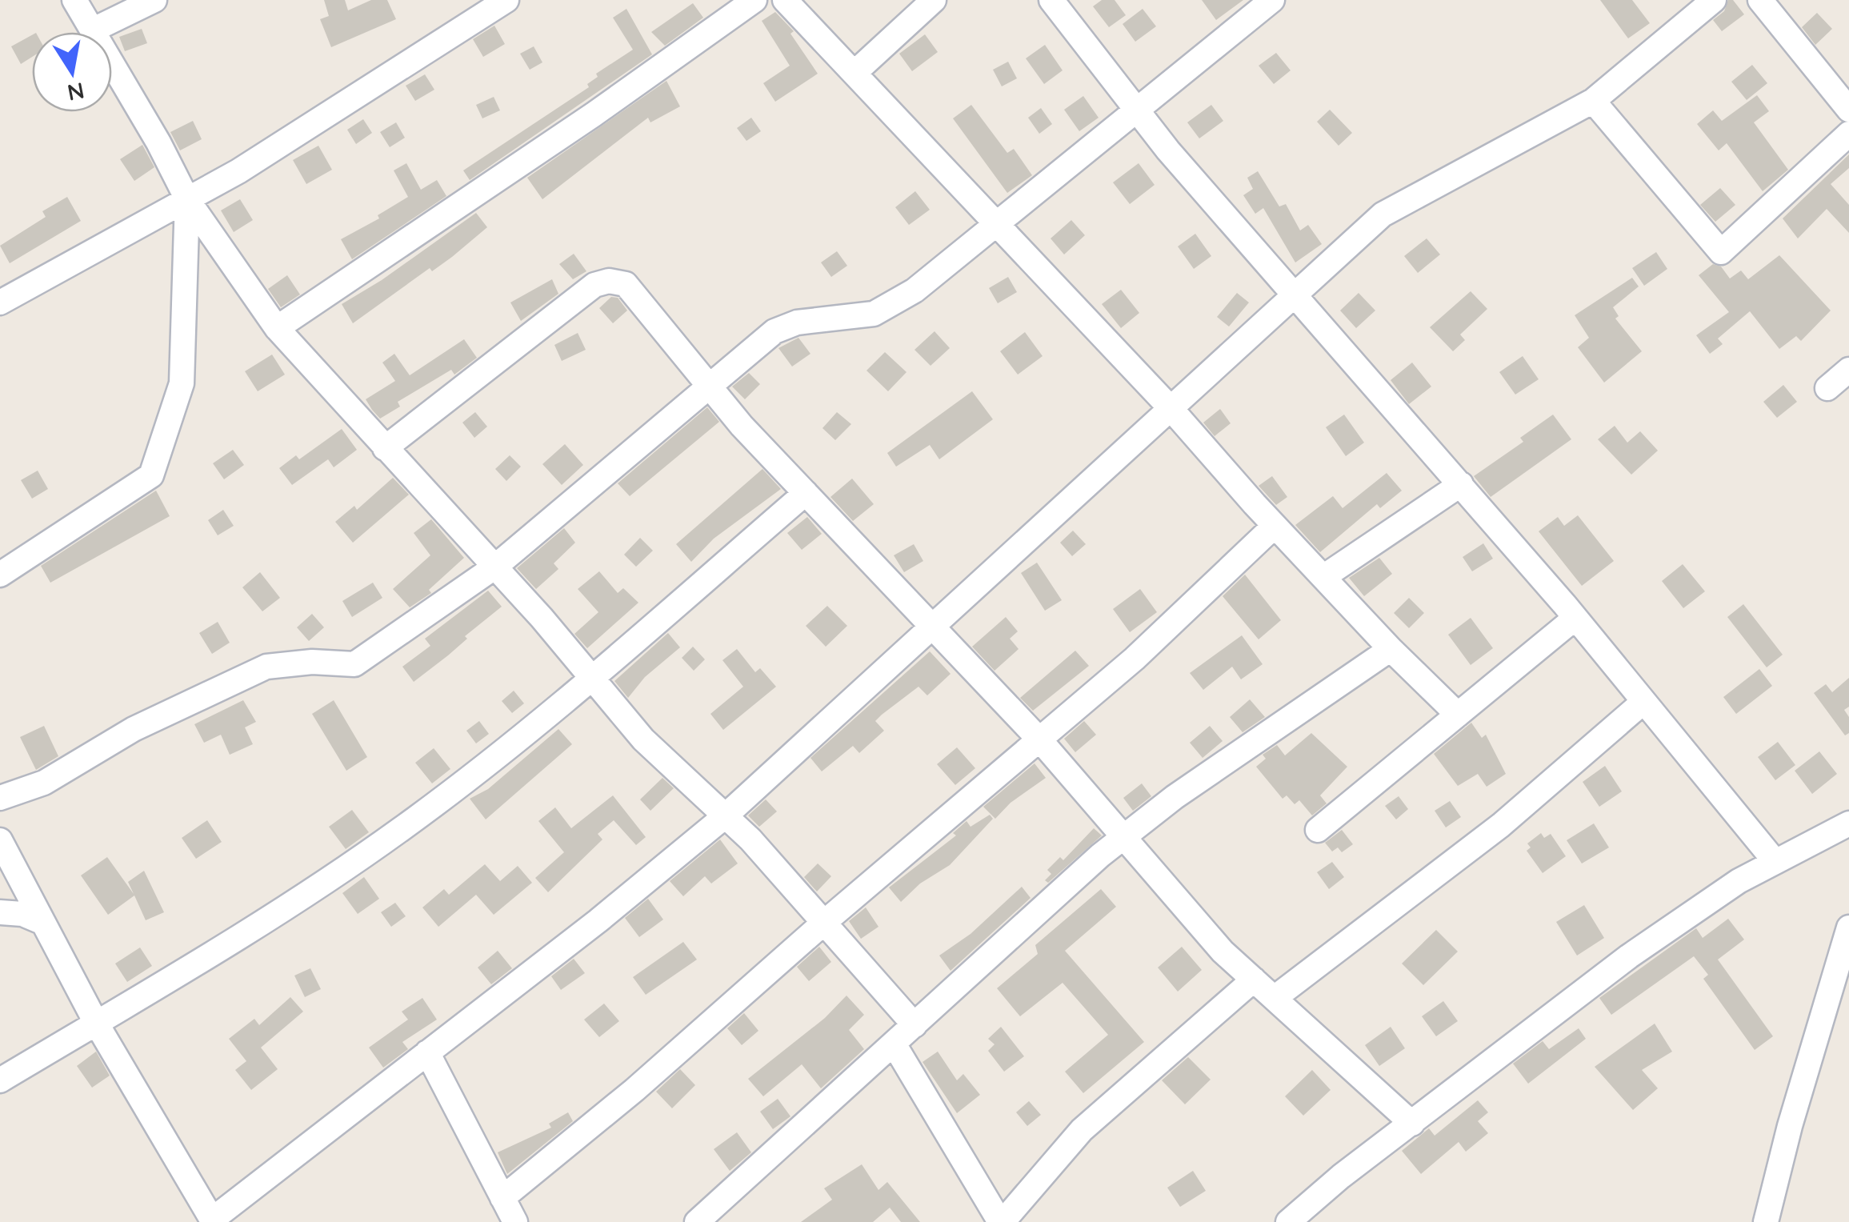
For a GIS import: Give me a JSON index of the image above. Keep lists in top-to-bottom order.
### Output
{
  "north": "bottom"
}
